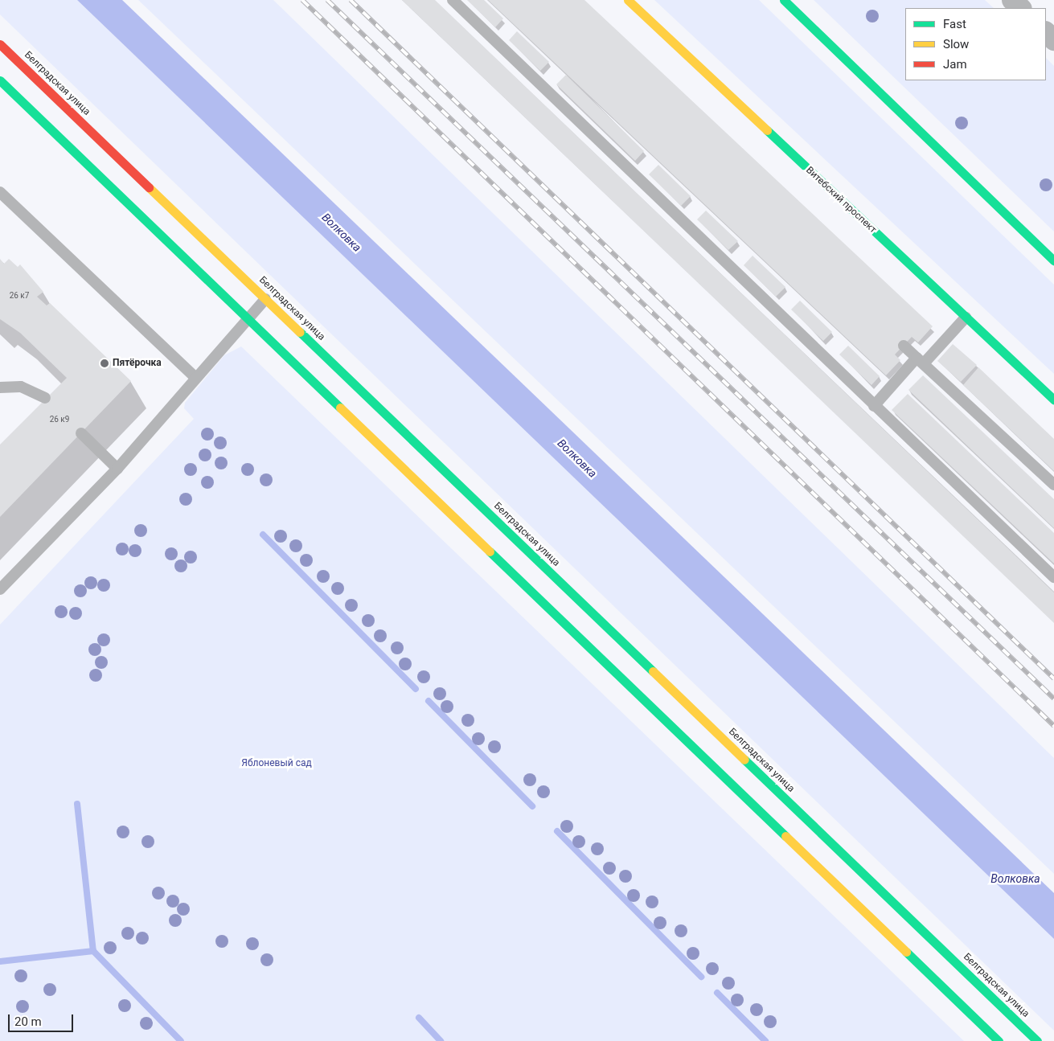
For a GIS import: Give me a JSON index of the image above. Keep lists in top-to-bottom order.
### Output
{
  "streets": {
    "street": ["Белградская улица", "Витебский проспект"]
  },
  "water": ["Волковка"],
  "parks": ["Яблоневый сад"],
  "places": ["Пятёрочка"],
  "house_numbers": ["26 к7", "26 к9"],
  "legend": ["Fast", "Slow", "Jam"],
  "scale_bar": "20 m"
}
